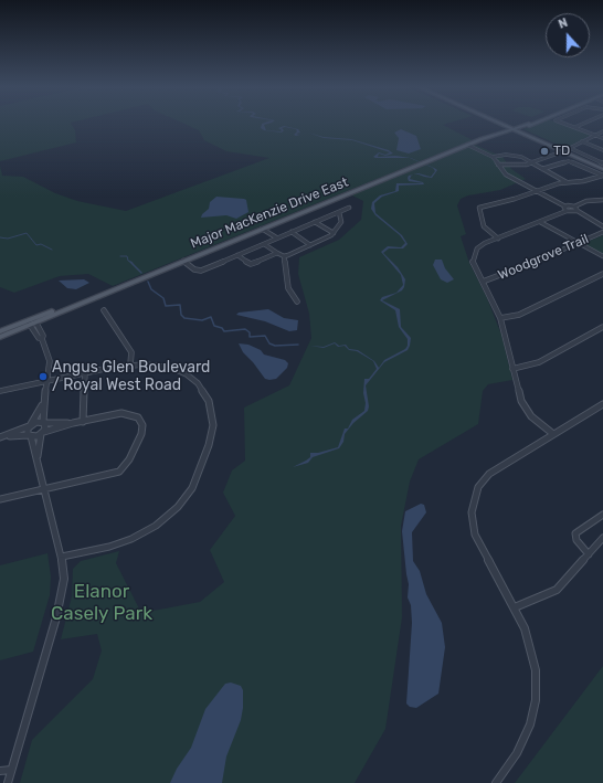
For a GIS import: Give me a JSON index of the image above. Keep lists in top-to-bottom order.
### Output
{
  "streets": {
    "main road": ["Major MacKenzie Drive East"],
    "street": ["Woodgrove Trail"]
  },
  "parks": ["Elanor Casely Park"],
  "places": ["TD", "Angus Glen Boulevard / Royal West Road"],
  "north": "top"
}
